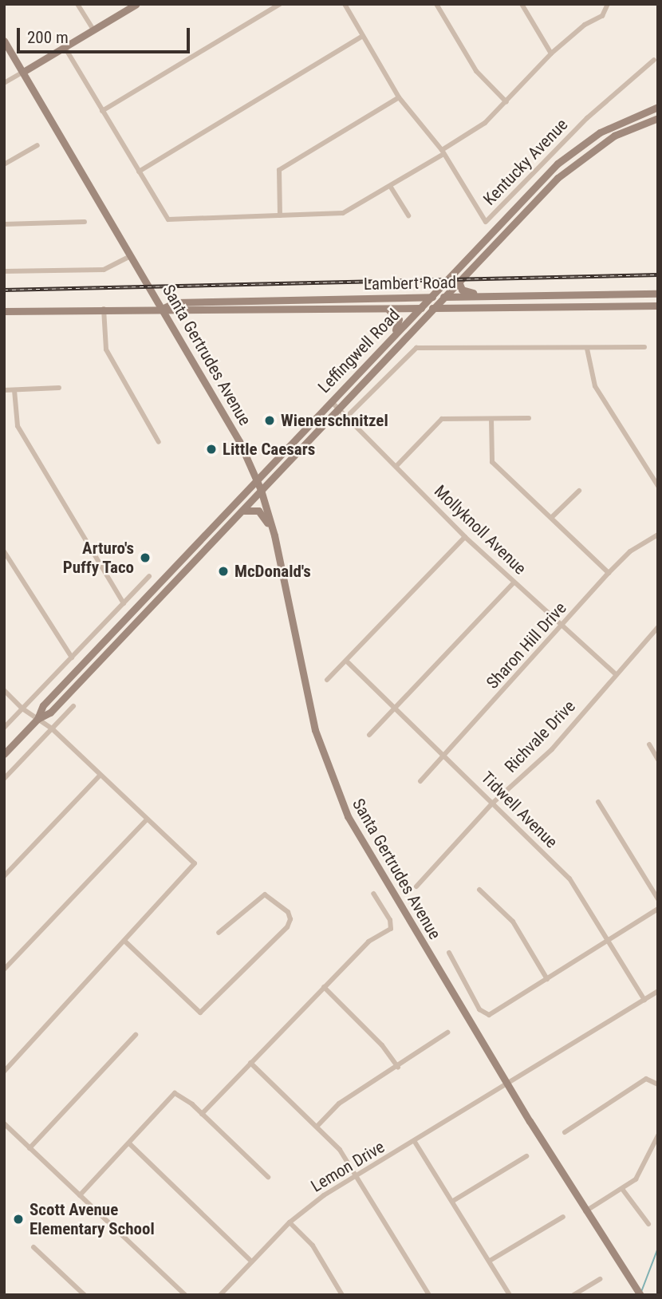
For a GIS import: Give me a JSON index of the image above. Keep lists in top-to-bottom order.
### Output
{
  "streets": {
    "main road": ["Lambert Road", "Leffingwell Road", "Santa Gertrudes Avenue"],
    "street": [
      "Kentucky Avenue",
      "Mollyknoll Avenue",
      "Sharon Hill Drive",
      "Richvale Drive",
      "Tidwell Avenue",
      "Lemon Drive"
    ]
  },
  "crossings": [
    ["Lambert Road", "Leffingwell Road"],
    ["Lambert Road", "Santa Gertrudes Avenue"],
    ["Leffingwell Road", "Santa Gertrudes Avenue"],
    ["Leffingwell Road", "Mollyknoll Avenue"],
    ["Santa Gertrudes Avenue", "Lemon Drive"],
    ["Mollyknoll Avenue", "Sharon Hill Drive"],
    ["Mollyknoll Avenue", "Richvale Drive"],
    ["Sharon Hill Drive", "Tidwell Avenue"],
    ["Richvale Drive", "Tidwell Avenue"],
    ["Tidwell Avenue", "Lemon Drive"]
  ],
  "places": [
    "Wienerschnitzel",
    "Little Caesars",
    "Arturo's Puffy Taco",
    "McDonald's",
    "Scott Avenue Elementary School"
  ],
  "scale_bar": "200 m"
}
